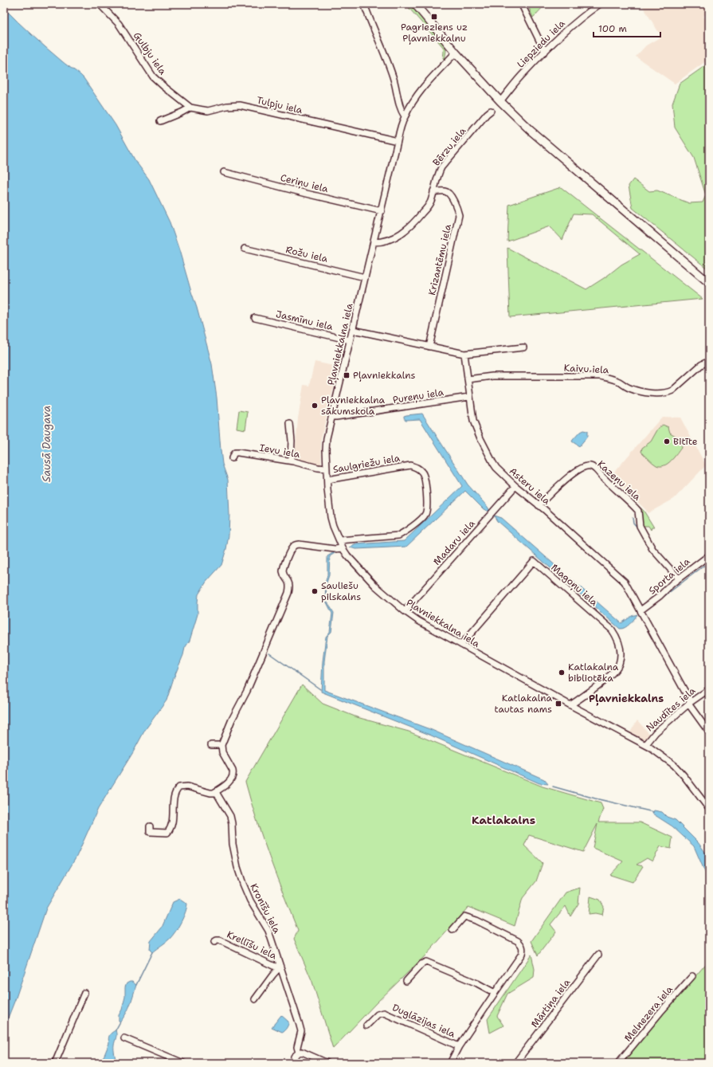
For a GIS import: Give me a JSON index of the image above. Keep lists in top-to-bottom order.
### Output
{
  "streets": {
    "street": [
      "Liepziedu iela",
      "Gulbju iela",
      "Tulpju iela",
      "Bērzu iela",
      "Ceriņu iela",
      "Rožu iela",
      "Krizantēmu iela",
      "Jasmīnu iela",
      "Pļavniekkalna iela",
      "Kaivu iela",
      "Pureņu iela",
      "Ievu iela",
      "Saulgriežu iela",
      "Kazeņu iela",
      "Asteru iela",
      "Madaru iela",
      "Sporta iela",
      "Magoņu iela",
      "Naudītes iela",
      "Kronīšu iela",
      "Krellīšu iela",
      "Mārtiņa iela",
      "Melnezera iela",
      "Duglāzijas iela"
    ]
  },
  "crossings": [
    ["Gulbju iela", "Tulpju iela"],
    ["Tulpju iela", "Pļavniekkalna iela"],
    ["Bērzu iela", "Krizantēmu iela"],
    ["Bērzu iela", "Pļavniekkalna iela"],
    ["Ceriņu iela", "Pļavniekkalna iela"],
    ["Rožu iela", "Pļavniekkalna iela"],
    ["Jasmīnu iela", "Pļavniekkalna iela"],
    ["Pļavniekkalna iela", "Pureņu iela"],
    ["Pļavniekkalna iela", "Ievu iela"],
    ["Pļavniekkalna iela", "Saulgriežu iela"],
    ["Pļavniekkalna iela", "Madaru iela"],
    ["Pļavniekkalna iela", "Magoņu iela"],
    ["Pļavniekkalna iela", "Naudītes iela"],
    ["Kaivu iela", "Asteru iela"],
    ["Pureņu iela", "Asteru iela"],
    ["Kazeņu iela", "Asteru iela"],
    ["Kazeņu iela", "Sporta iela"],
    ["Asteru iela", "Madaru iela"],
    ["Asteru iela", "Sporta iela"],
    ["Asteru iela", "Naudītes iela"],
    ["Kronīšu iela", "Krellīšu iela"]
  ],
  "districts": ["Pļavniekkalns", "Katlakalns"],
  "water": ["Sausā Daugava"],
  "places": {
    "transit": ["Pagrieziens uz Pļavniekkalnu", "Pļavniekkalns", "Katlakalna tautas nams"],
    "other": [
      "Pļavniekkalna sākumskola",
      "Bitīte",
      "Sauliešu pilskalns",
      "Katlakalna bibliotēka"
    ]
  },
  "scale_bar": "100 m"
}
